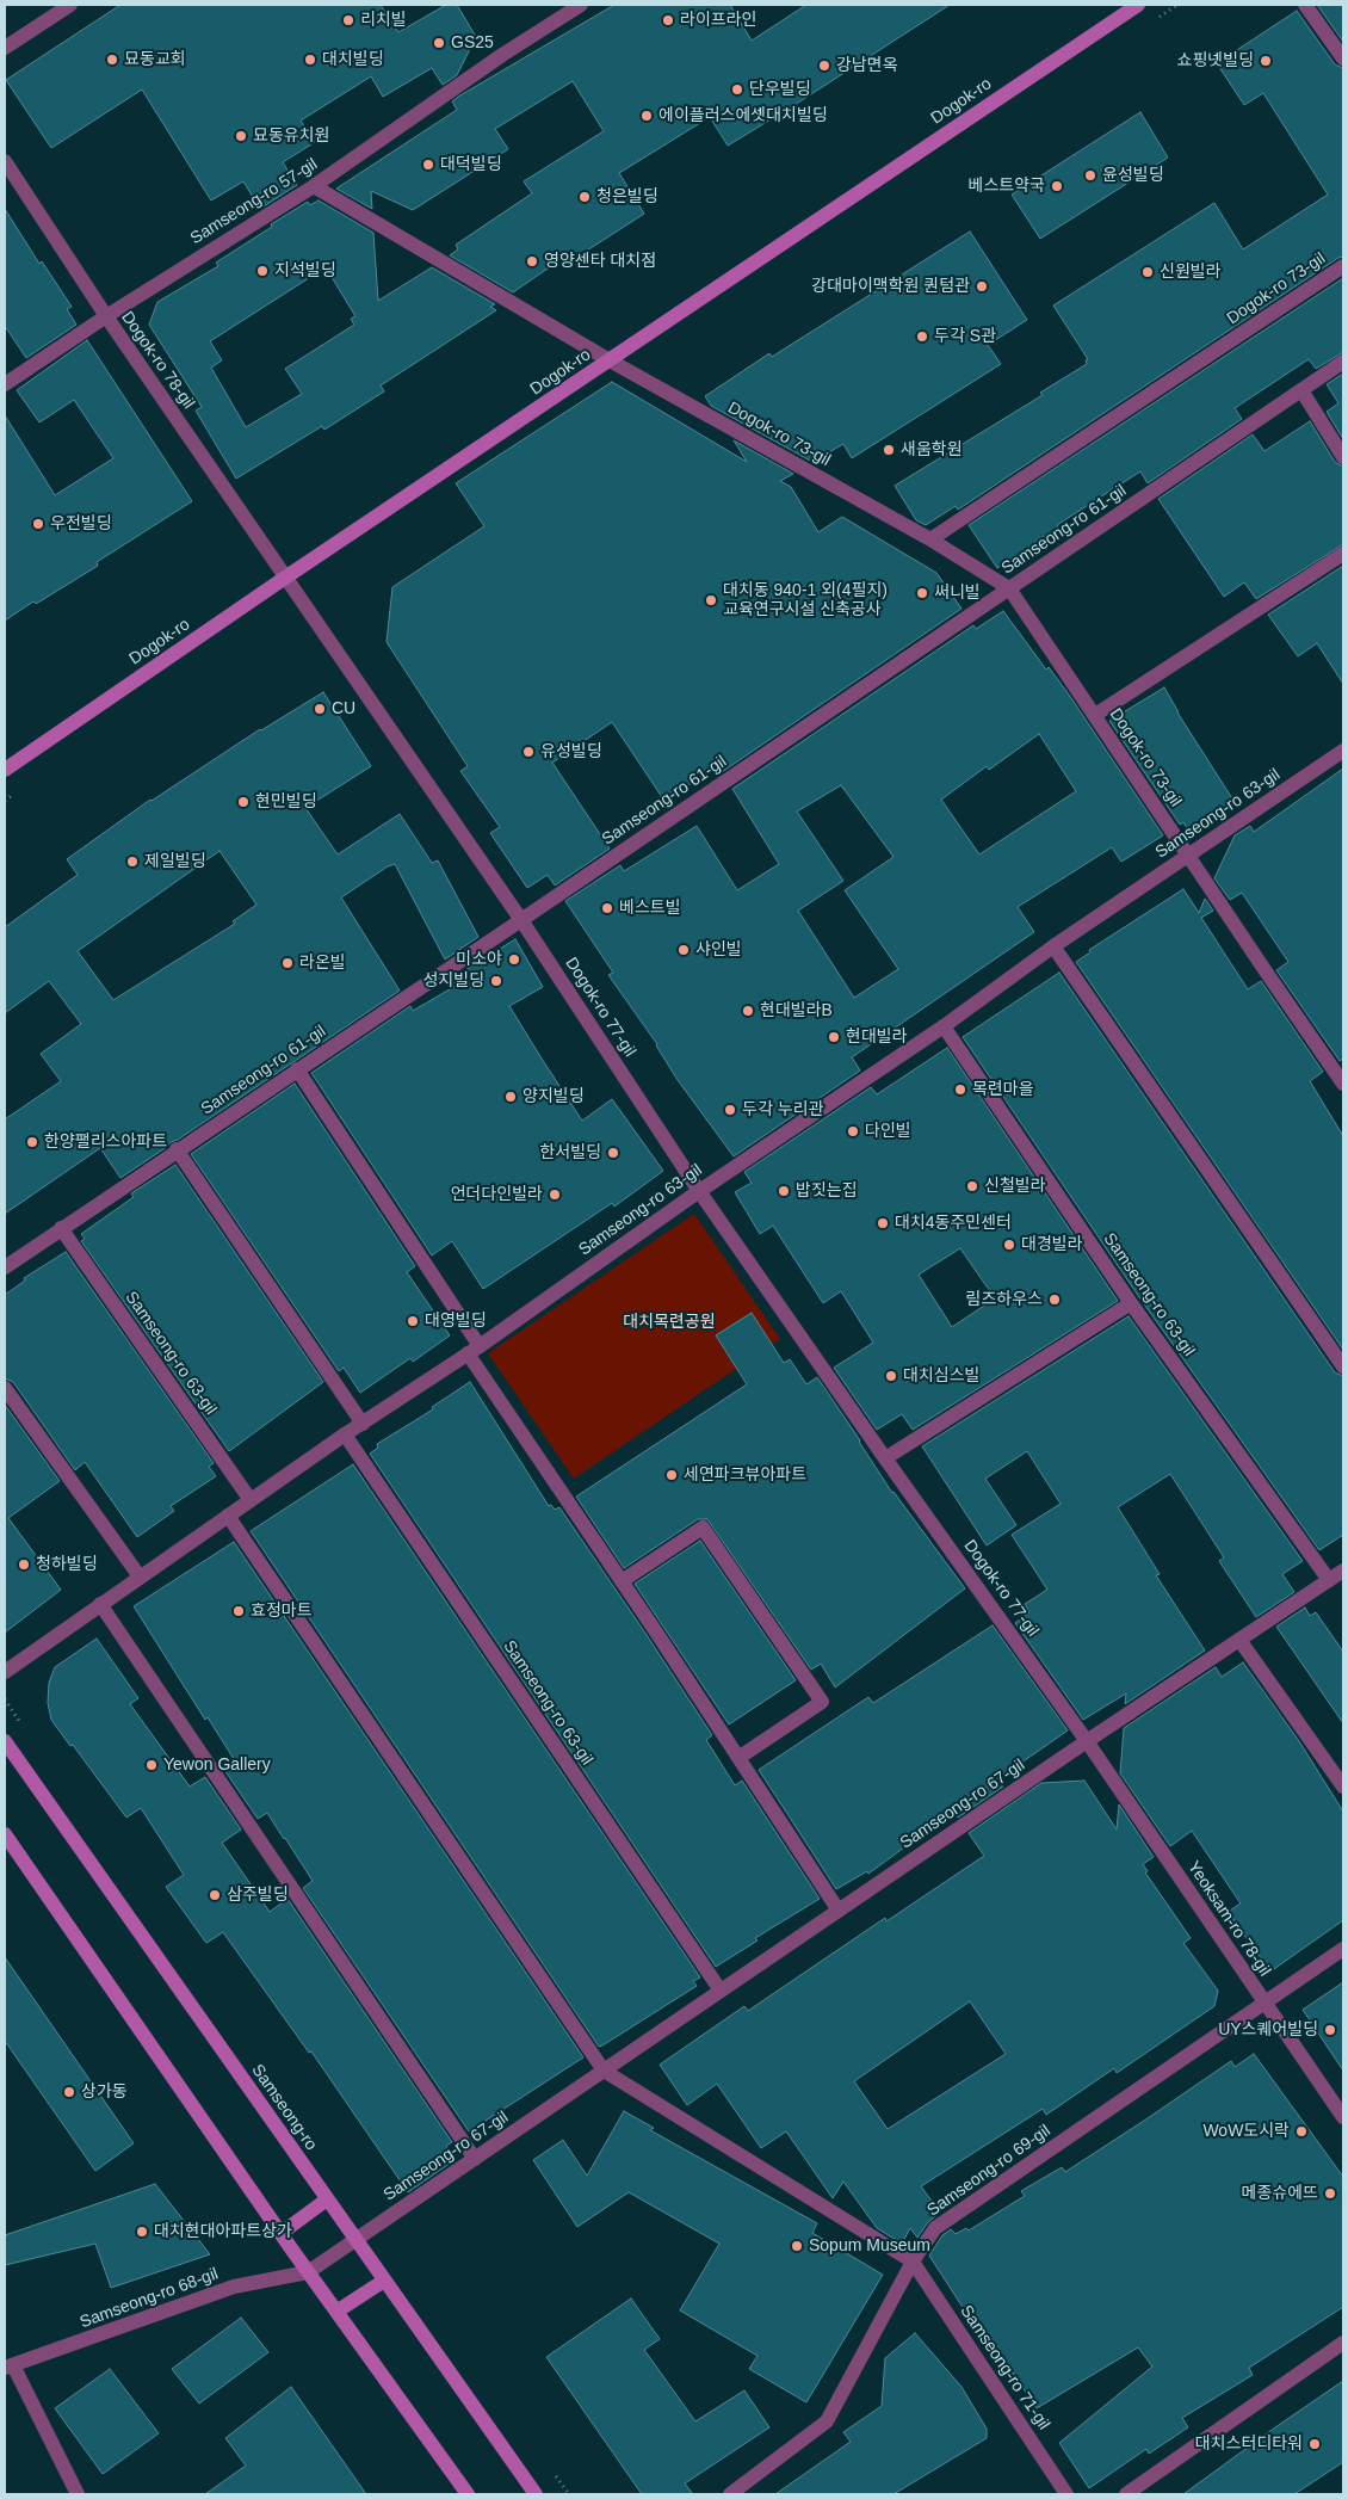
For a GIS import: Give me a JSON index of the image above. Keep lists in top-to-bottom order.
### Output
{
  "streets": {
    "main road": ["Dogok-ro", "Samseong-ro"],
    "street": [
      "Samseong-ro 57-gil",
      "Dogok-ro 73-gil",
      "Dogok-ro 78-gil",
      "Samseong-ro 61-gil",
      "Samseong-ro 63-gil",
      "Dogok-ro 77-gil",
      "Samseong-ro 67-gil",
      "Yeoksam-ro 78-gil",
      "Samseong-ro 69-gil",
      "Samseong-ro 68-gil",
      "Samseong-ro 71-gil"
    ]
  },
  "crossings": [
    ["Dogok-ro", "Dogok-ro 73-gil"],
    ["Dogok-ro", "Dogok-ro 78-gil"],
    ["Dogok-ro", "Dogok-ro 77-gil"],
    ["Samseong-ro 57-gil", "Dogok-ro 73-gil"],
    ["Samseong-ro 57-gil", "Dogok-ro 78-gil"],
    ["Dogok-ro 73-gil", "Samseong-ro 61-gil"],
    ["Dogok-ro 73-gil", "Samseong-ro 63-gil"],
    ["Dogok-ro 78-gil", "Dogok-ro 77-gil"],
    ["Samseong-ro 61-gil", "Samseong-ro 63-gil"],
    ["Samseong-ro 61-gil", "Dogok-ro 77-gil"],
    ["Samseong-ro 63-gil", "Dogok-ro 77-gil"],
    ["Samseong-ro 63-gil", "Samseong-ro 67-gil"],
    ["Dogok-ro 77-gil", "Samseong-ro 67-gil"],
    ["Dogok-ro 77-gil", "Yeoksam-ro 78-gil"],
    ["Samseong-ro 67-gil", "Yeoksam-ro 78-gil"],
    ["Samseong-ro 67-gil", "Samseong-ro"],
    ["Samseong-ro 67-gil", "Samseong-ro 68-gil"],
    ["Yeoksam-ro 78-gil", "Samseong-ro 69-gil"],
    ["Samseong-ro 69-gil", "Samseong-ro 71-gil"]
  ],
  "parks": ["대치목련공원"],
  "places": [
    "리치빌",
    "라이프라인",
    "GS25",
    "묘동교회",
    "대치빌딩",
    "쇼핑넷빌딩",
    "강남면옥",
    "단우빌딩",
    "에이플러스에셋대치빌딩",
    "묘동유치원",
    "대덕빌딩",
    "윤성빌딩",
    "베스트약국",
    "청은빌딩",
    "영양센타 대치점",
    "지석빌딩",
    "신원빌라",
    "강대마이맥학원 퀀텀관",
    "두각 S관",
    "새움학원",
    "우전빌딩",
    "써니빌",
    "대치동 940-1 외(4필지) 교육연구시설 신축공사",
    "CU",
    "유성빌딩",
    "현민빌딩",
    "제일빌딩",
    "베스트빌",
    "샤인빌",
    "미소야",
    "라온빌",
    "성지빌딩",
    "현대빌라B",
    "현대빌라",
    "목련마을",
    "양지빌딩",
    "두각 누리관",
    "다인빌",
    "한양팰리스아파트",
    "한서빌딩",
    "신철빌라",
    "밥짓는집",
    "언더다인빌라",
    "대치4동주민센터",
    "대경빌라",
    "림즈하우스",
    "대영빌딩",
    "대치심스빌",
    "세연파크뷰아파트",
    "청하빌딩",
    "효정마트",
    "Yewon Gallery",
    "삼주빌딩",
    "UY스퀘어빌딩",
    "상가동",
    "WoW도시락",
    "메종슈에뜨",
    "대치현대아파트상가",
    "Sopum Museum",
    "대치스터디타워"
  ]
}
